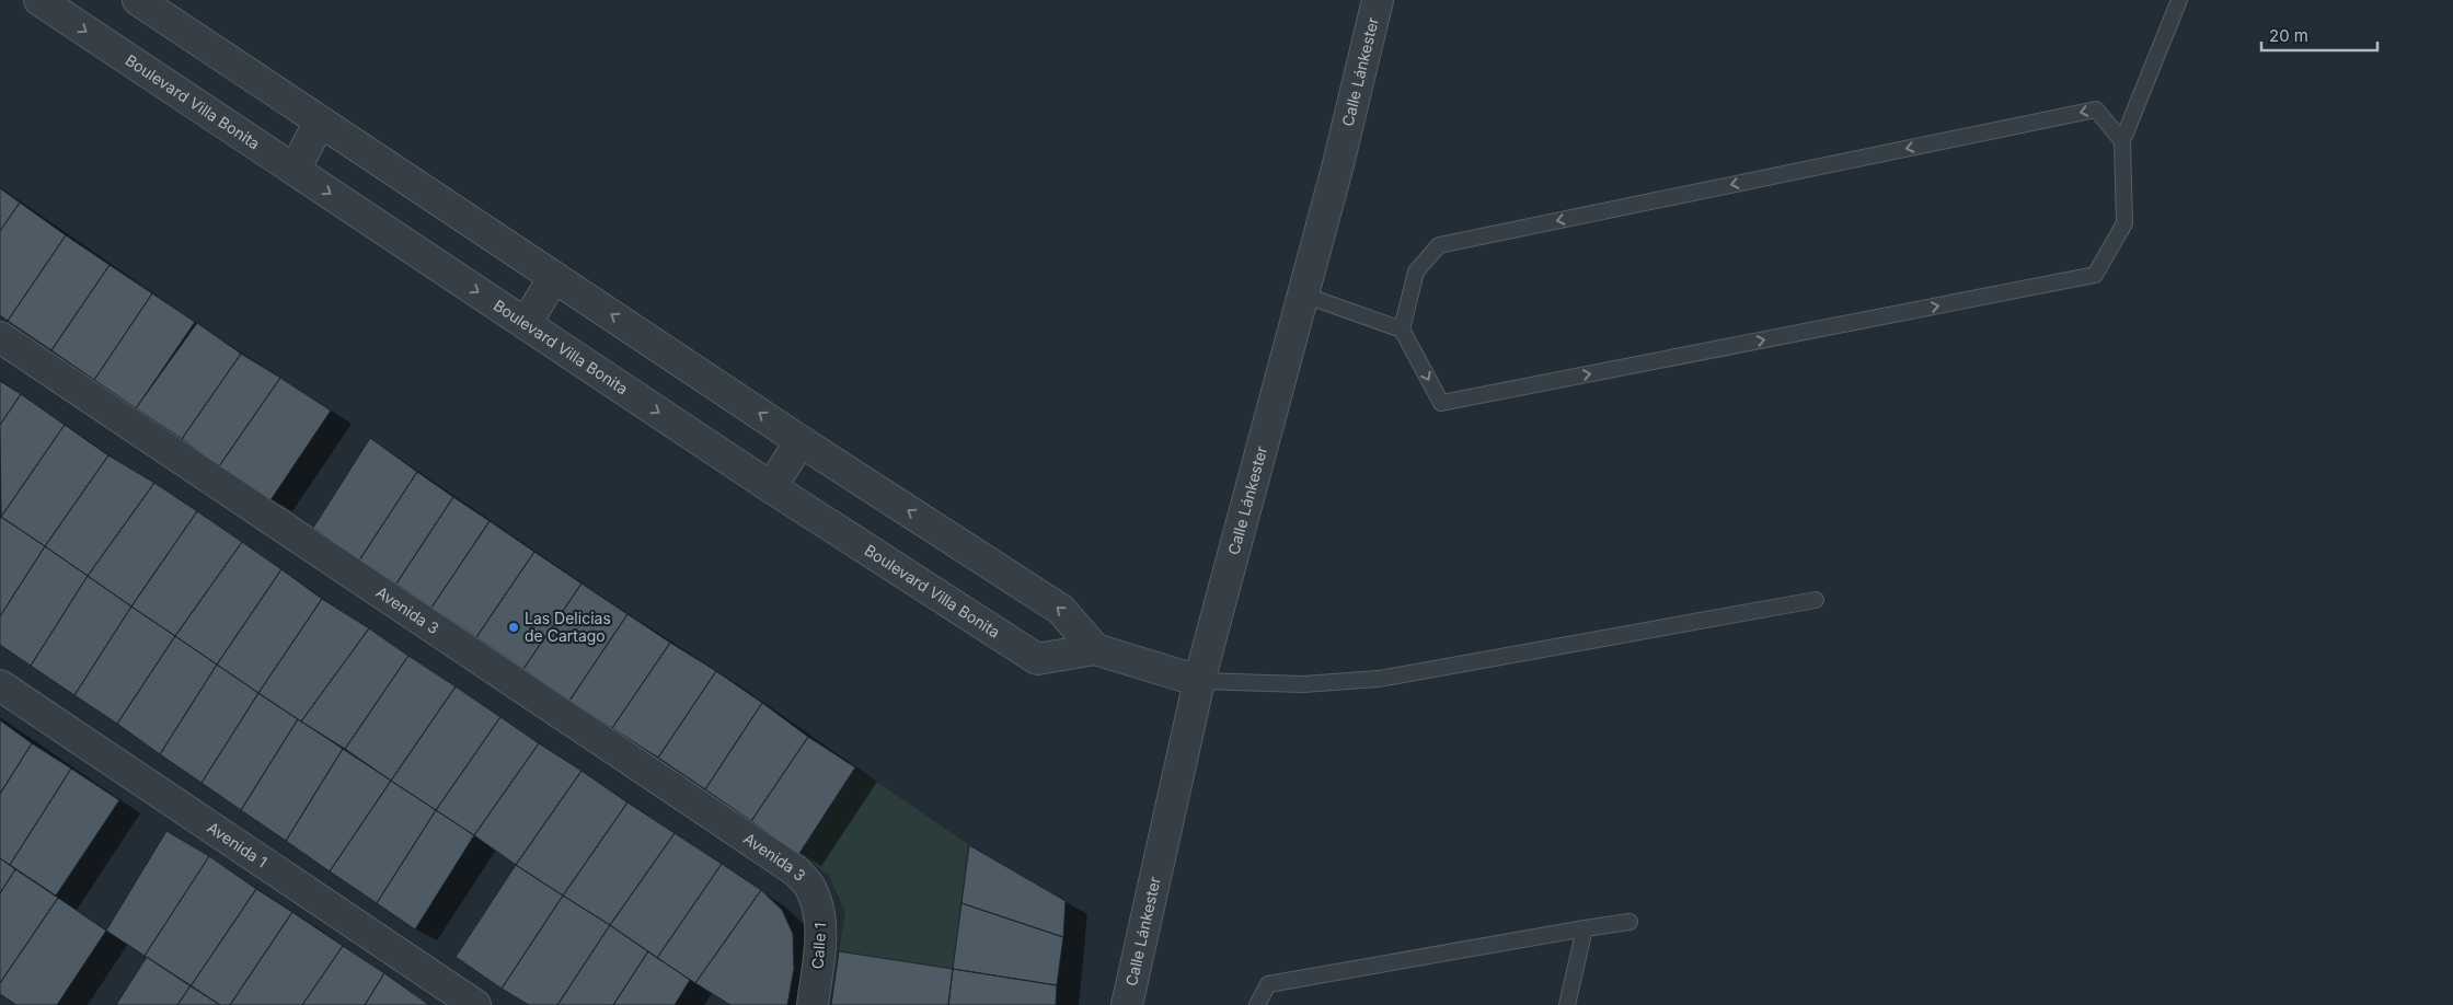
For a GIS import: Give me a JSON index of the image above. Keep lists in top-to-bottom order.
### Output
{
  "streets": {
    "street": [
      "Calle Lánkester",
      "Boulevard Villa Bonita",
      "Avenida 3",
      "Avenida 1",
      "Calle 1"
    ]
  },
  "crossings": [
    ["Calle Lánkester", "Boulevard Villa Bonita"],
    ["Avenida 3", "Calle 1"]
  ],
  "places": ["Las Delicias de Cartago"],
  "scale_bar": "20 m"
}
